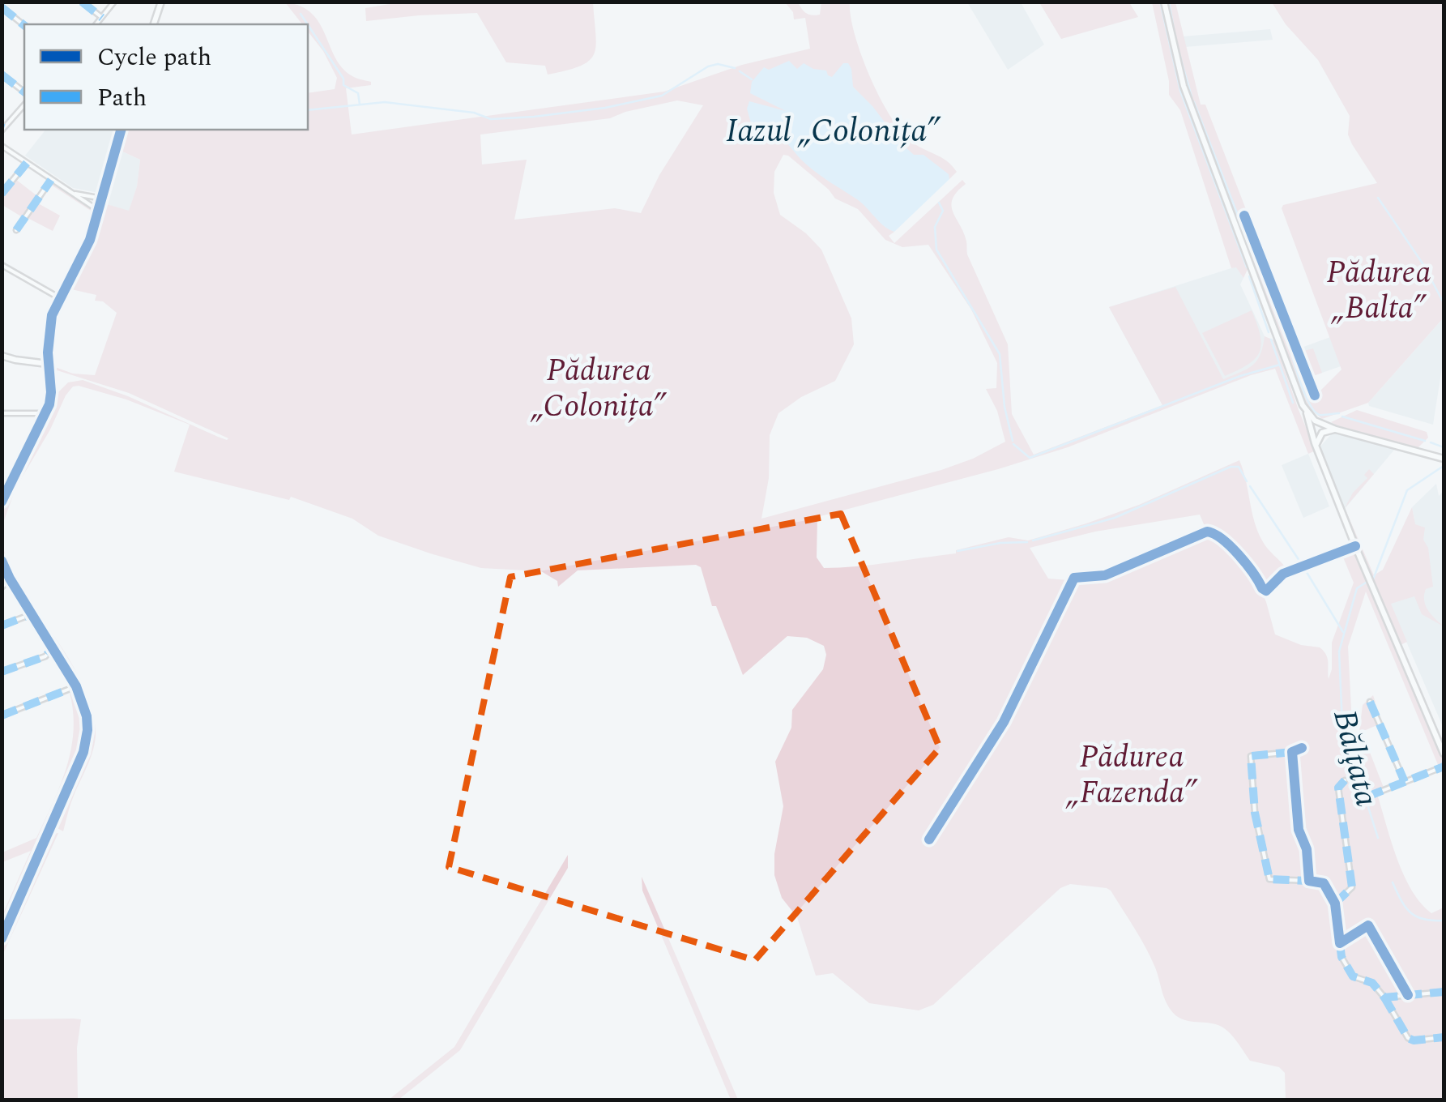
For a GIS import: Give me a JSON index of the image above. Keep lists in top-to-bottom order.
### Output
{
  "water": ["Iazul „Colonița”", "Bălţata"],
  "parks": ["Pădurea „Balta”", "Pădurea „Colonița”", "Pădurea „Fazenda”"],
  "legend": ["Cycle path", "Path"]
}
